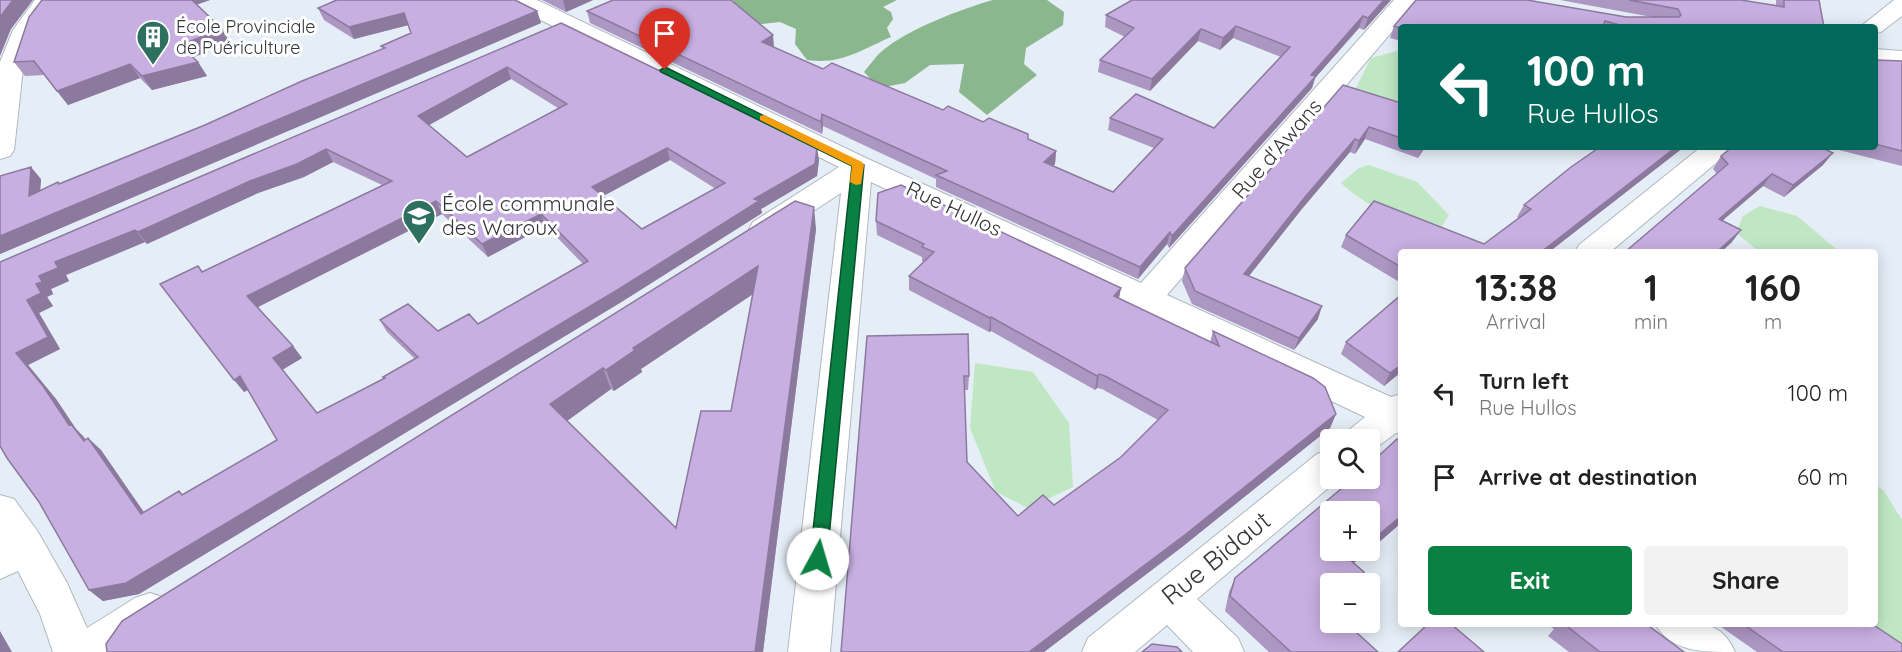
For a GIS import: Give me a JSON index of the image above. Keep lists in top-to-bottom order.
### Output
{
  "streets": {
    "street": ["Rue d'Awans", "Rue Hullos", "Rue Bidaut"]
  },
  "crossings": [
    ["Rue d'Awans", "Rue Hullos"]
  ],
  "places": {
    "building": ["École Provinciale de Puériculture"],
    "school or university": ["École communale des Waroux"]
  },
  "page": {
    "turn": ["100 m", "Rue Hullos"],
    "eta": [
      "13:38",
      "Arrival",
      "1",
      "min",
      "160",
      "m"
    ],
    "list": [
      {
        "name": "Turn left",
        "note": "Rue Hullos",
        "value": "100 m"
      },
      {
        "name": "Arrive at destination",
        "value": "60 m"
      }
    ],
    "map_buttons": ["+", "−"],
    "buttons": ["Exit", "Share"]
  }
}
